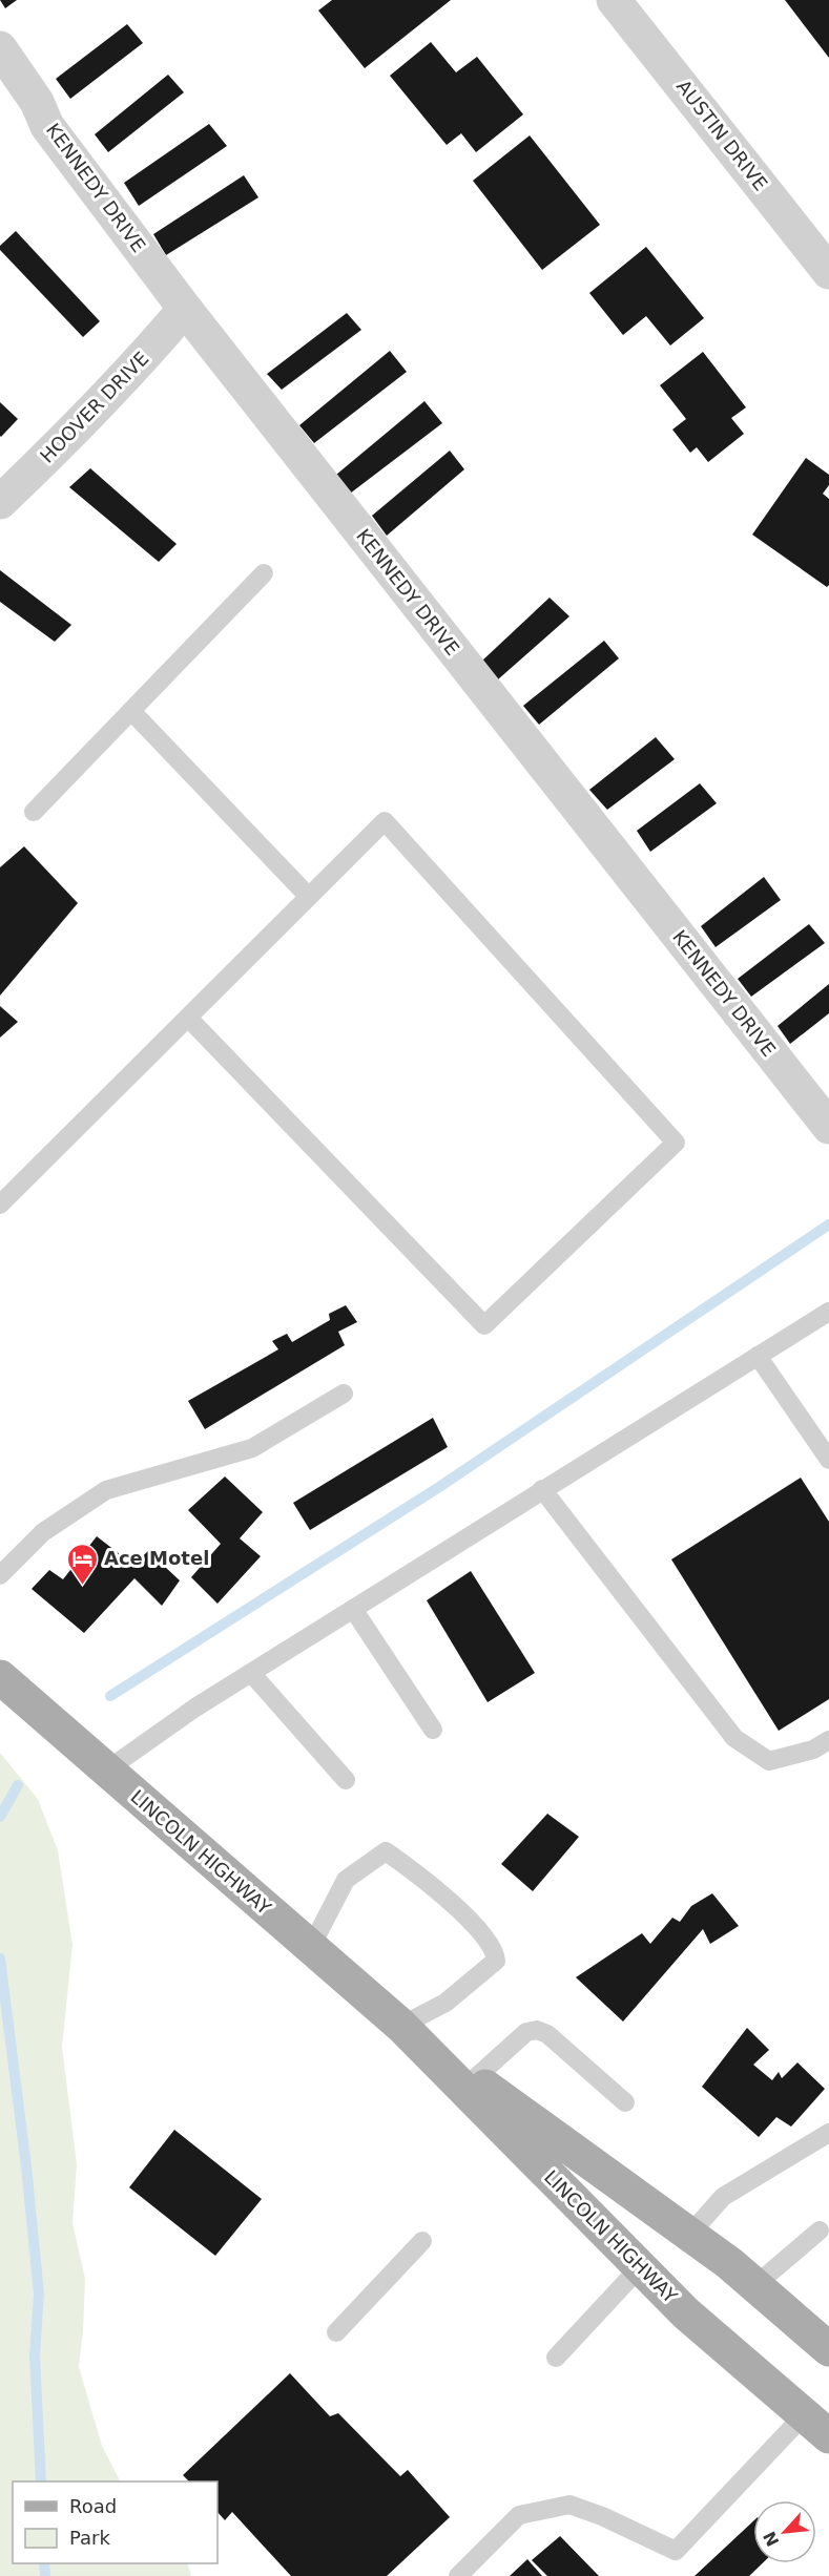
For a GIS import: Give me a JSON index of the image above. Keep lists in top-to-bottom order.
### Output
{
  "streets": {
    "main road": ["LINCOLN HIGHWAY"],
    "street": ["AUSTIN DRIVE", "KENNEDY DRIVE", "HOOVER DRIVE"]
  },
  "crossings": [
    ["KENNEDY DRIVE", "HOOVER DRIVE"]
  ],
  "places": {
    "hotel": ["Ace Motel"]
  },
  "legend": ["Road", "Park"],
  "north": "bottom left"
}
